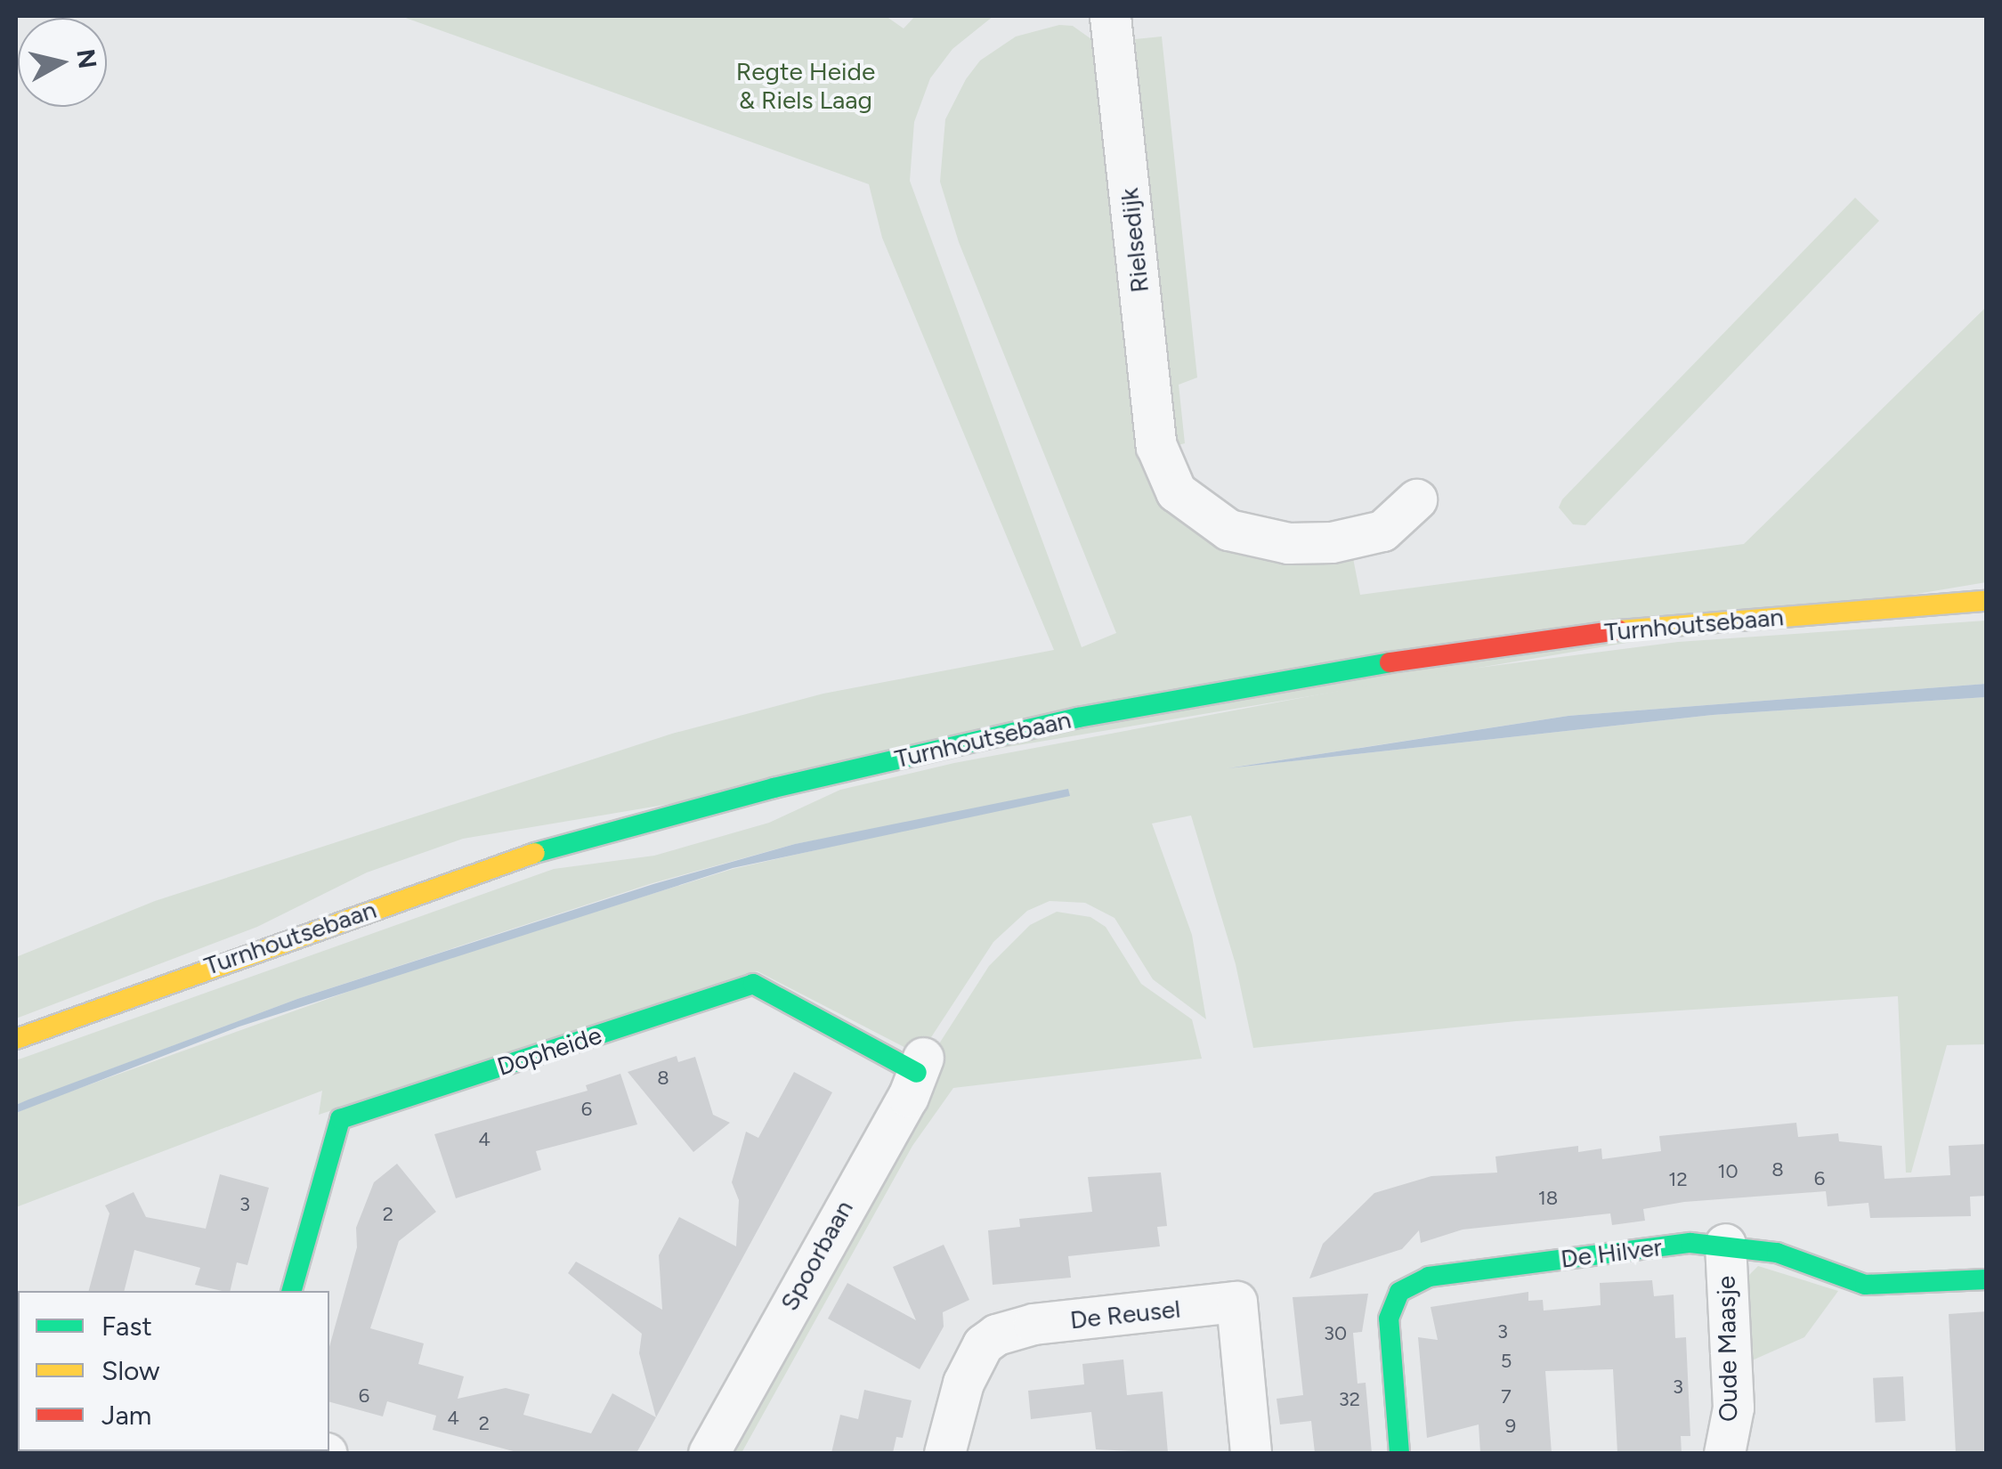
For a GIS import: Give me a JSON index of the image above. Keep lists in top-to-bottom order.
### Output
{
  "streets": {
    "main road": ["Turnhoutsebaan", "Dopheide", "De Hilver"],
    "street": [
      "Rielsedijk",
      "Spoorbaan",
      "De Reusel",
      "Oude Maasje"
    ]
  },
  "crossings": [
    ["Dopheide", "Spoorbaan"],
    ["De Hilver", "Oude Maasje"]
  ],
  "parks": ["Regte Heide & Riels Laag"],
  "house_numbers": [
    "8",
    "6",
    "4",
    "8",
    "10",
    "6",
    "12",
    "18",
    "3",
    "2",
    "3",
    "30",
    "5",
    "3",
    "6",
    "7",
    "32",
    "4",
    "2",
    "9"
  ],
  "legend": ["Fast", "Slow", "Jam"],
  "north": "right"
}
